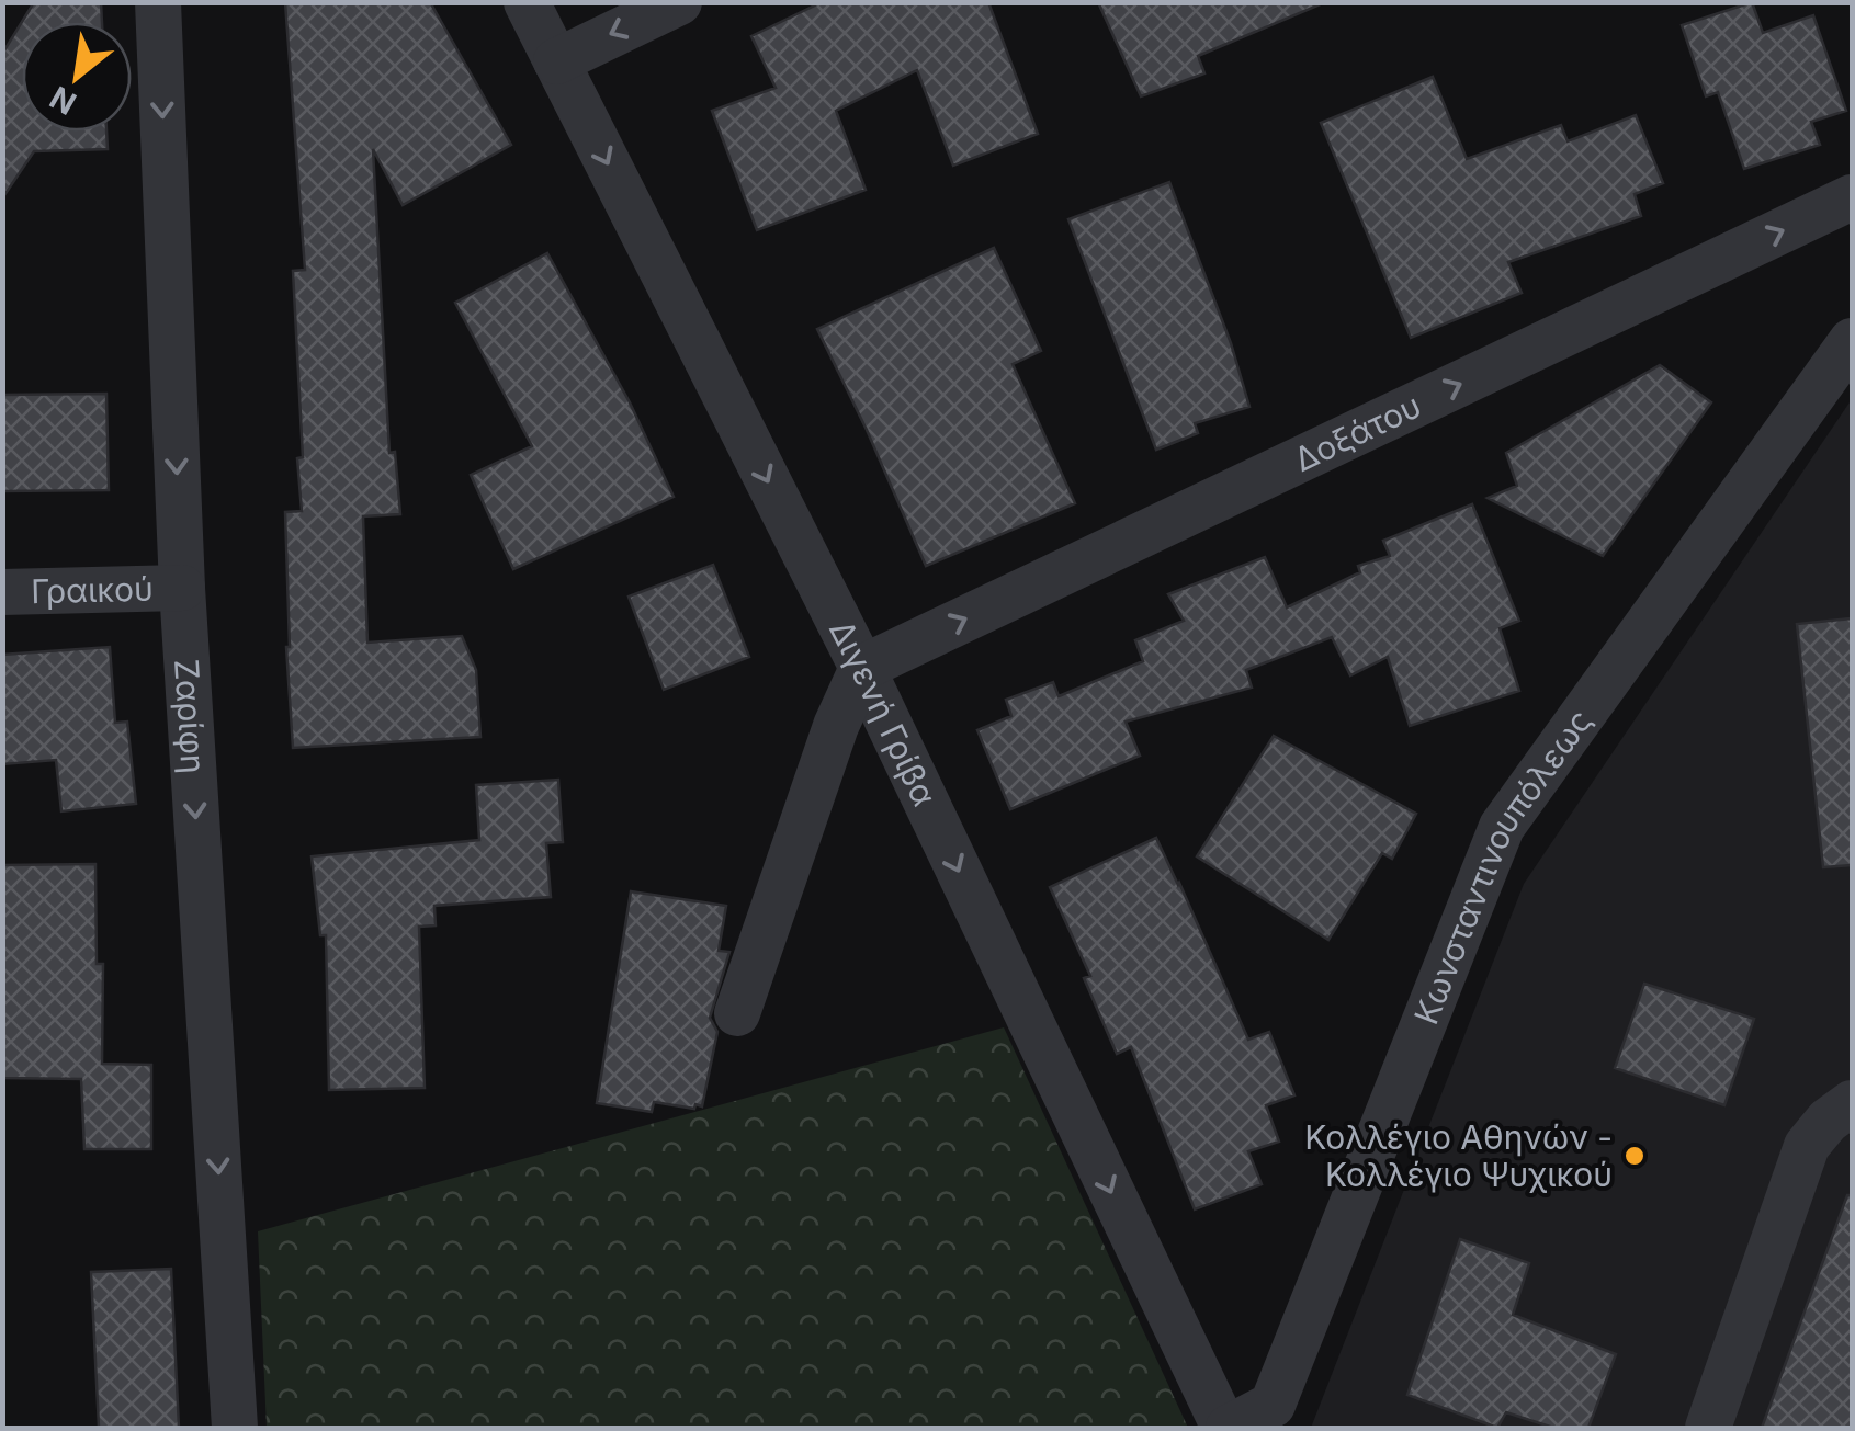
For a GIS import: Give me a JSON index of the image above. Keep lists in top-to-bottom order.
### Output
{
  "streets": {
    "street": [
      "Δοξάτου",
      "Γραικού",
      "Διγενή Γρίβα",
      "Ζαρίφη",
      "Κωνσταντινουπόλεως"
    ]
  },
  "crossings": [
    ["Δοξάτου", "Διγενή Γρίβα"],
    ["Γραικού", "Ζαρίφη"],
    ["Διγενή Γρίβα", "Κωνσταντινουπόλεως"]
  ],
  "one_way": ["Δοξάτου", "Διγενή Γρίβα", "Ζαρίφη"],
  "places": ["Κολλέγιο Αθηνών - Κολλέγιο Ψυχικού"],
  "north": "bottom left"
}
